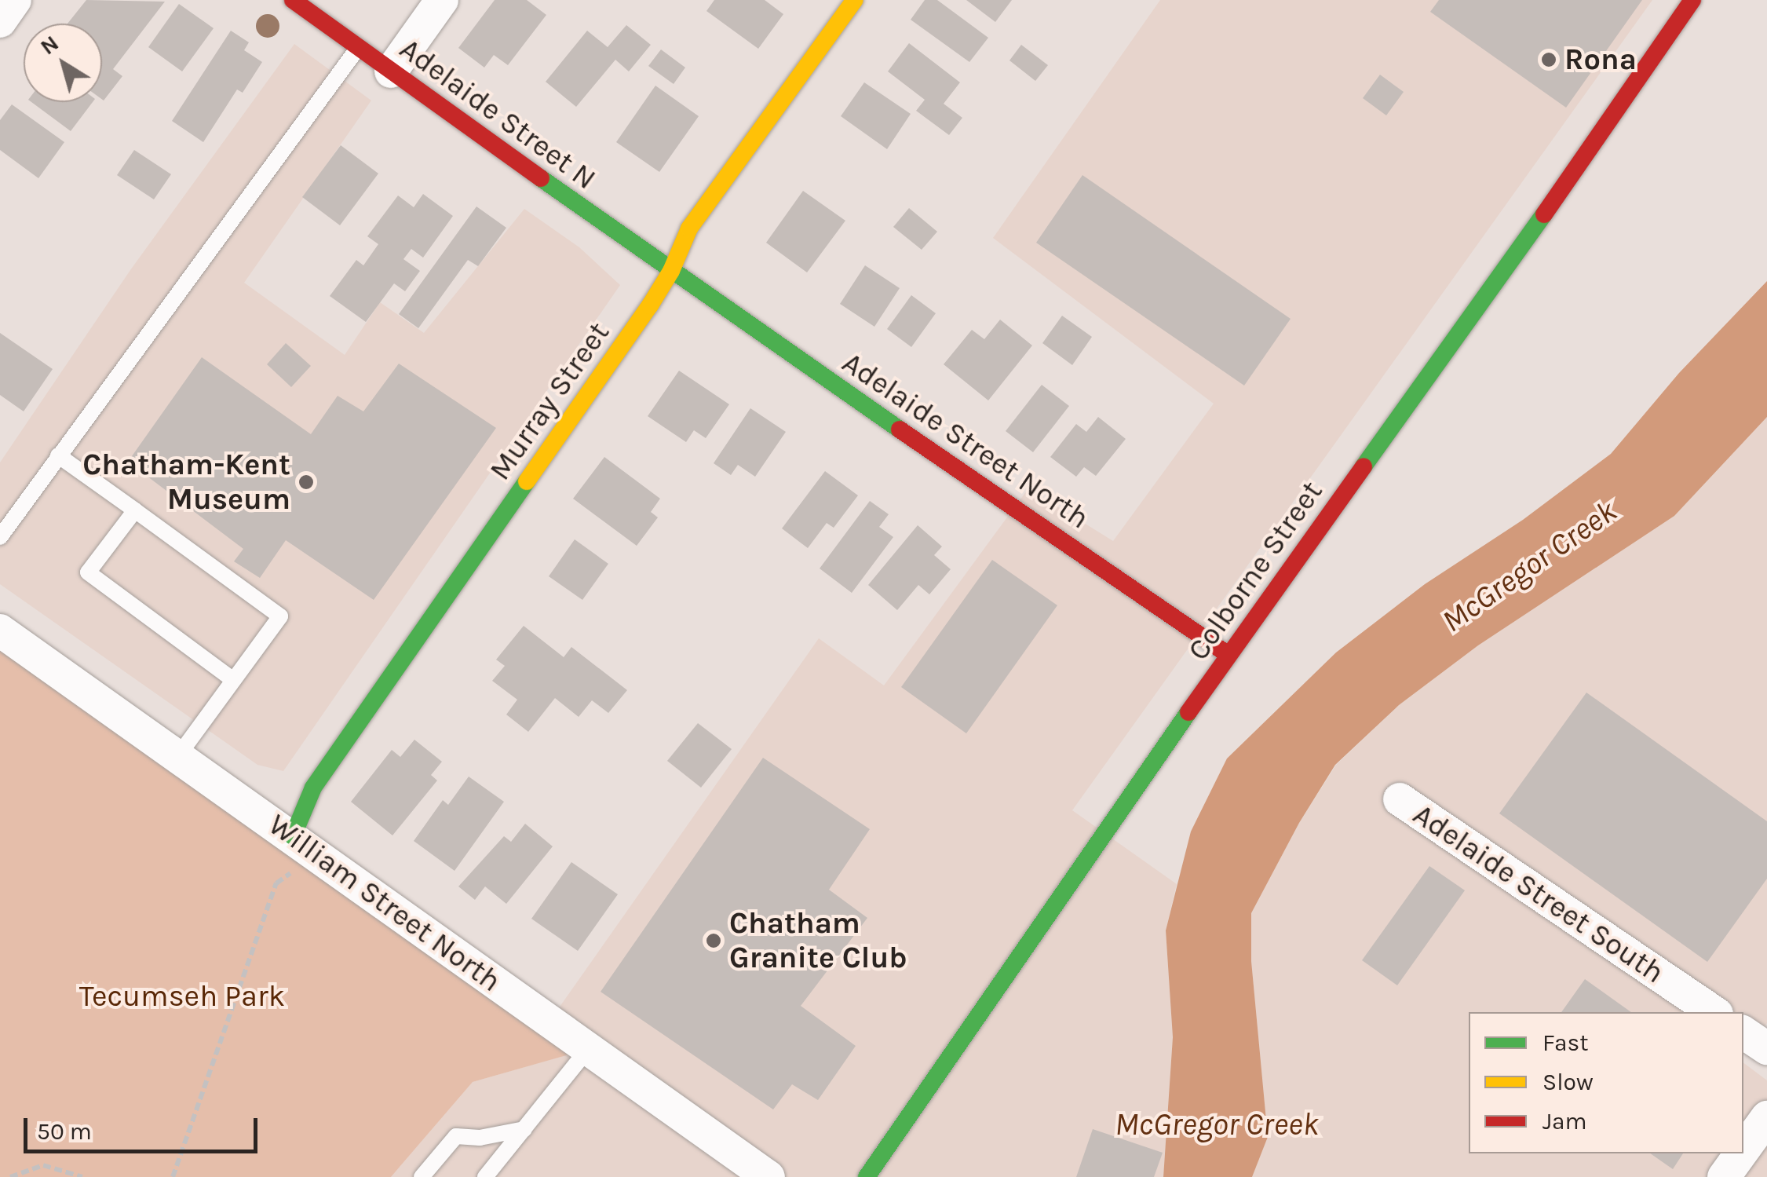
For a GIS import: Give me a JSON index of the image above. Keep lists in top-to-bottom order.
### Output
{
  "streets": {
    "street": [
      "Adelaide Street N",
      "Murray Street",
      "Adelaide Street North",
      "Colborne Street",
      "Adelaide Street South",
      "William Street North"
    ]
  },
  "crossings": [
    ["Adelaide Street N", "Murray Street"],
    ["Adelaide Street N", "Adelaide Street North"],
    ["Murray Street", "Adelaide Street North"],
    ["Murray Street", "William Street North"],
    ["Adelaide Street North", "Colborne Street"]
  ],
  "water": ["McGregor Creek"],
  "parks": ["Tecumseh Park"],
  "places": ["Rona", "Chatham-Kent Museum", "Chatham Granite Club"],
  "legend": ["Fast", "Slow", "Jam"],
  "scale_bar": "50 m",
  "north": "top left"
}
